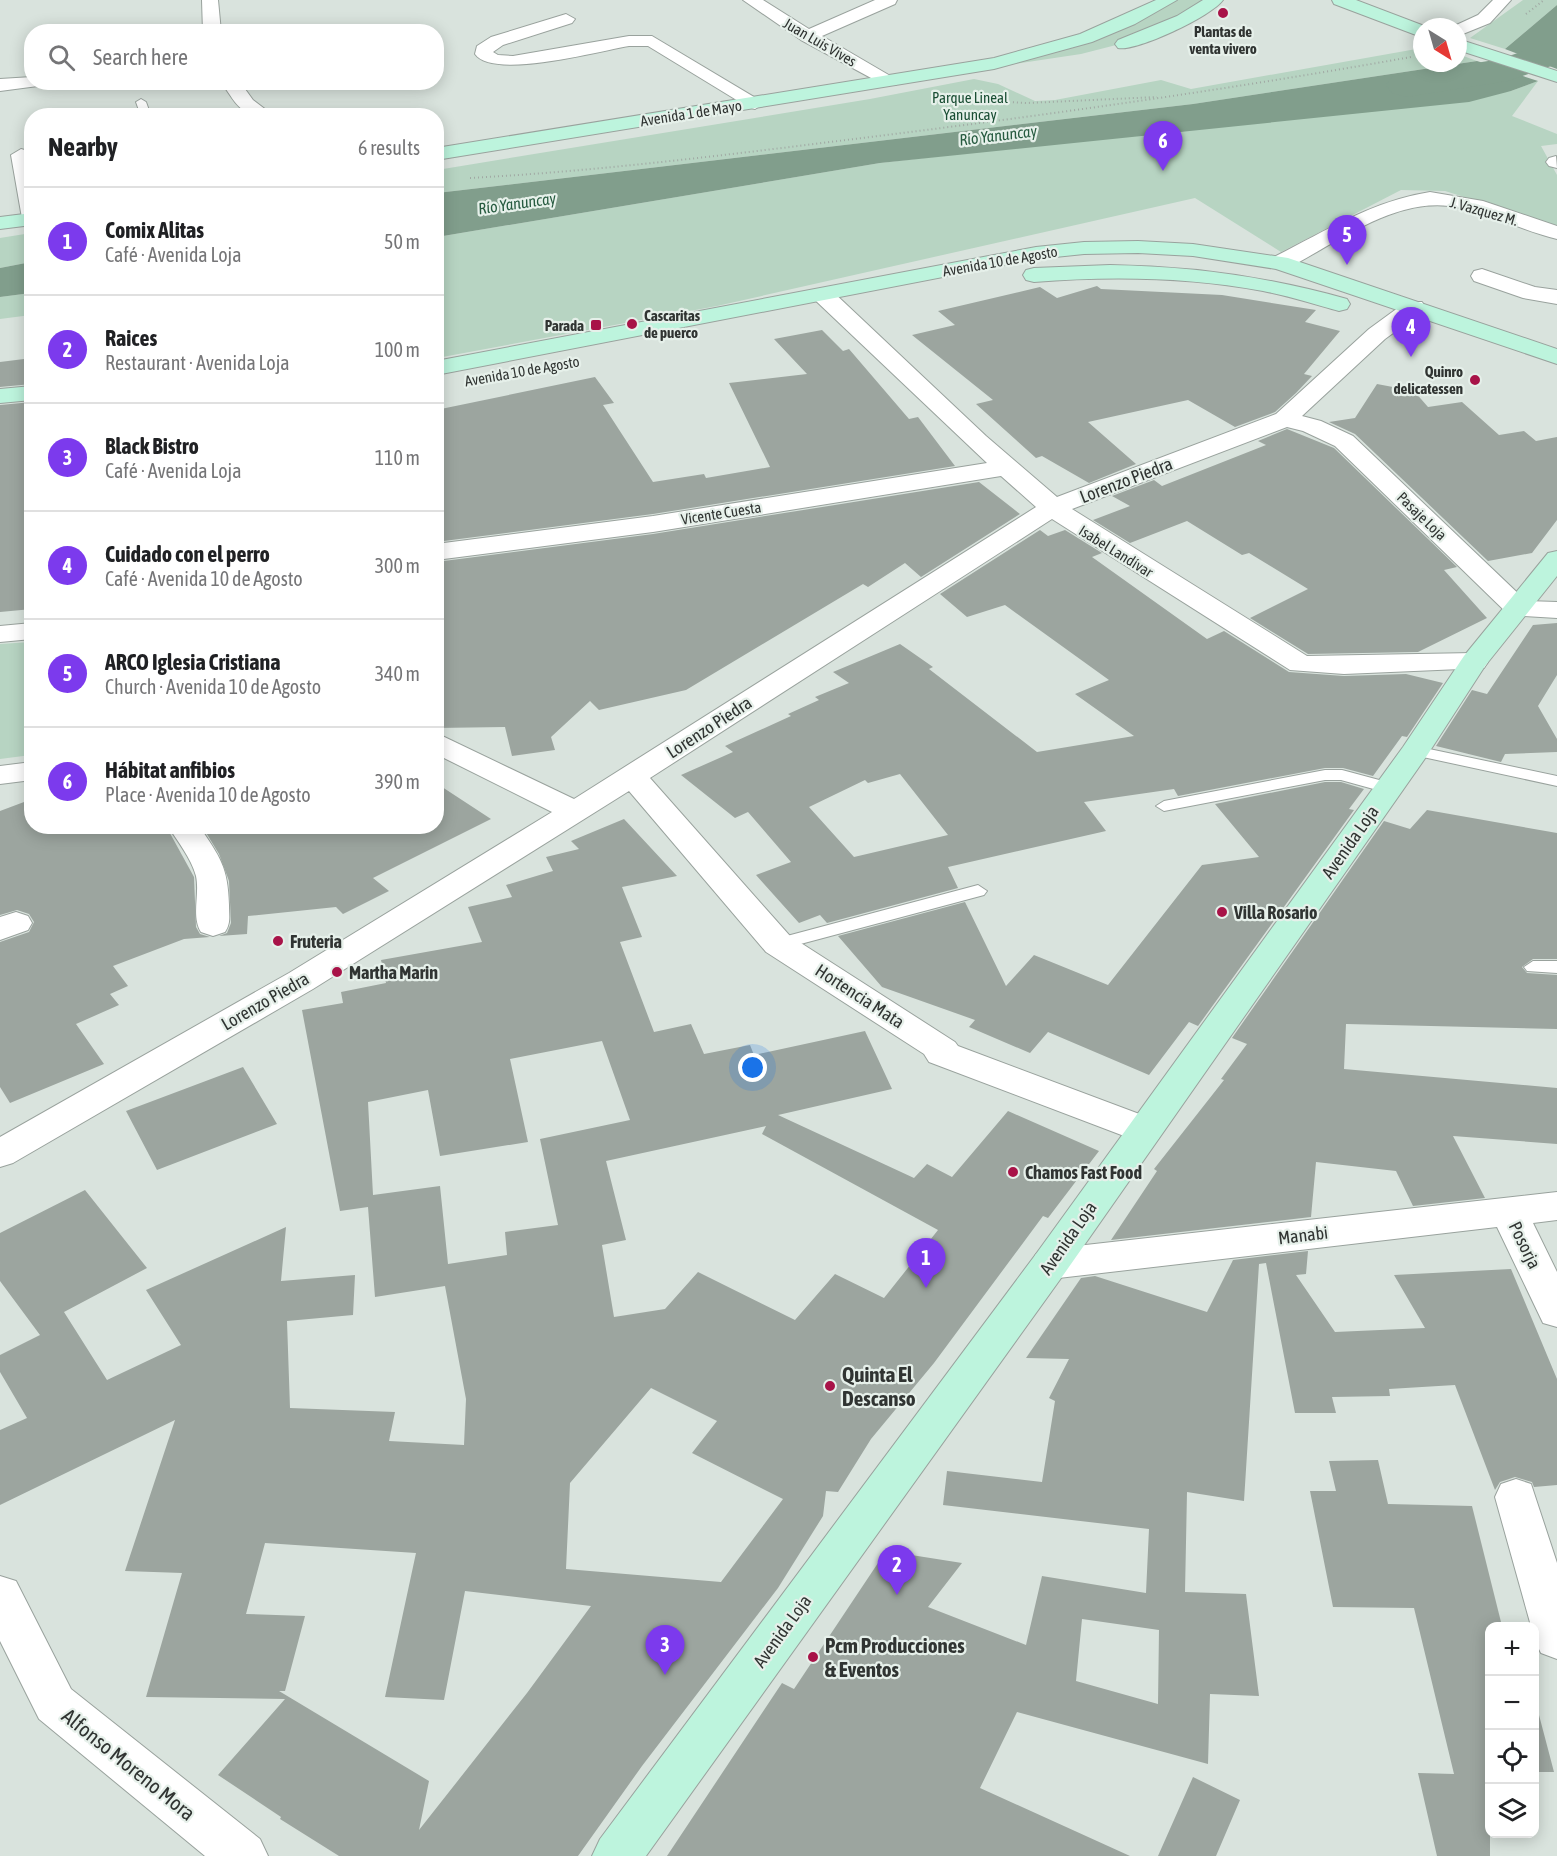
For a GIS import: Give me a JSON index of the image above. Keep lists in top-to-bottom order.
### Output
{
  "streets": {
    "main road": ["Avenida 1 de Mayo", "Avenida 10 de Agosto", "Avenida Loja"],
    "street": [
      "Juan Luis Vives",
      "J. Vazquez M.",
      "Lorenzo Piedra",
      "Vicente Cuesta",
      "Pasaje Loja",
      "Isabel Landívar",
      "Hortencia Mata",
      "Manabi",
      "Posorja",
      "Alfonso Moreno Mora"
    ]
  },
  "crossings": [
    ["Juan Luis Vives", "Avenida 1 de Mayo"],
    ["J. Vazquez M.", "Avenida 10 de Agosto"],
    ["Avenida 10 de Agosto", "Lorenzo Piedra"],
    ["Avenida 10 de Agosto", "Isabel Landívar"],
    ["Lorenzo Piedra", "Pasaje Loja"],
    ["Lorenzo Piedra", "Isabel Landívar"],
    ["Lorenzo Piedra", "Hortencia Mata"],
    ["Vicente Cuesta", "Isabel Landívar"],
    ["Pasaje Loja", "Avenida Loja"],
    ["Isabel Landívar", "Avenida Loja"],
    ["Avenida Loja", "Hortencia Mata"],
    ["Avenida Loja", "Manabi"],
    ["Manabi", "Posorja"]
  ],
  "water": ["Río Yanuncay"],
  "parks": ["Parque Lineal Yanuncay"],
  "places": {
    "other": [
      "Plantas de venta vivero",
      "Cascaritas de puerco",
      "Quinro delicatessen",
      "Villa Rosario",
      "Fruteria",
      "Martha Marin",
      "Chamos Fast Food",
      "Quinta El Descanso",
      "Pcm Producciones & Eventos"
    ],
    "transit": ["Parada"]
  },
  "north": "bottom right",
  "page": {
    "search": "Search here",
    "heading": ["Nearby", "6 results"],
    "pins": [
      "6",
      "5",
      "4",
      "1",
      "2",
      "3"
    ],
    "list": [
      {
        "mark": "1",
        "name": "Comix Alitas",
        "note": "Café · Avenida Loja",
        "value": "50 m"
      },
      {
        "mark": "2",
        "name": "Raices",
        "note": "Restaurant · Avenida Loja",
        "value": "100 m"
      },
      {
        "mark": "3",
        "name": "Black Bistro",
        "note": "Café · Avenida Loja",
        "value": "110 m"
      },
      {
        "mark": "4",
        "name": "Cuidado con el perro",
        "note": "Café · Avenida 10 de Agosto",
        "value": "300 m"
      },
      {
        "mark": "5",
        "name": "ARCO Iglesia Cristiana",
        "note": "Church · Avenida 10 de Agosto",
        "value": "340 m"
      },
      {
        "mark": "6",
        "name": "Hábitat anfibios",
        "note": "Place · Avenida 10 de Agosto",
        "value": "390 m"
      }
    ],
    "map_buttons": ["+", "−"]
  }
}
